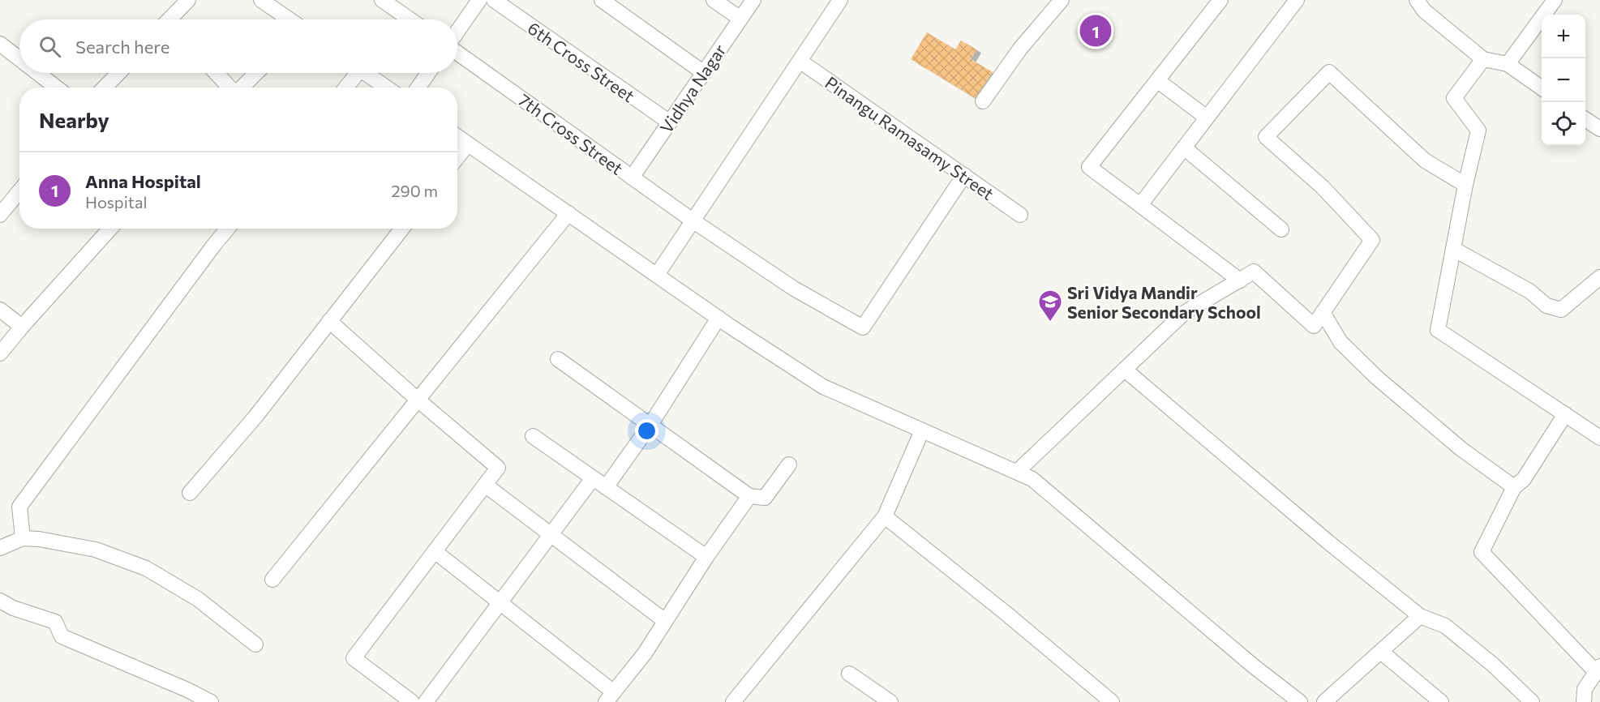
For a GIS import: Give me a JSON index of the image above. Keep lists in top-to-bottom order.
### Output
{
  "streets": {
    "street": [
      "6th Cross Street",
      "Vidhya Nagar",
      "7th Cross Street",
      "Pinangu Ramasamy Street"
    ]
  },
  "crossings": [
    ["6th Cross Street", "Vidhya Nagar"],
    ["Vidhya Nagar", "7th Cross Street"],
    ["7th Cross Street", "Pinangu Ramasamy Street"]
  ],
  "places": {
    "school or university": ["Sri Vidya Mandir Senior Secondary School"]
  },
  "page": {
    "pins": "1",
    "map_buttons": ["+", "−"],
    "search": "Search here",
    "heading": "Nearby",
    "list": [
      {
        "mark": "1",
        "name": "Anna Hospital",
        "note": "Hospital",
        "value": "290 m"
      }
    ]
  }
}
